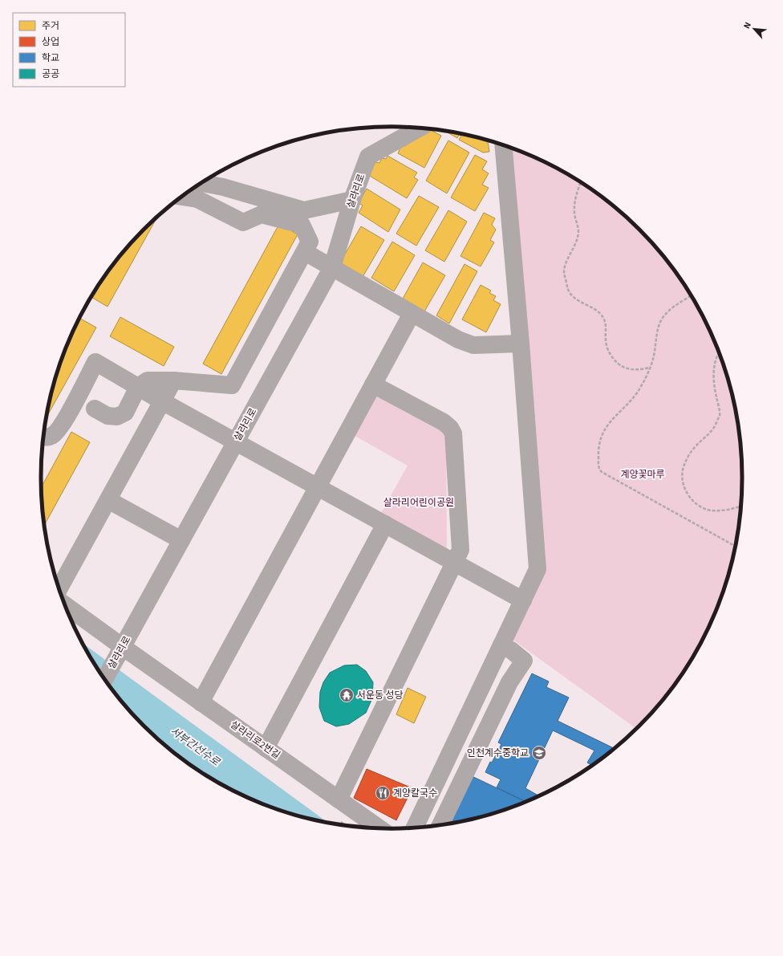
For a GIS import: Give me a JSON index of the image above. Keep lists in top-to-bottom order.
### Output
{
  "streets": {
    "street": ["살라리로", "살라리로2번길"]
  },
  "crossings": [
    ["살라리로", "살라리로2번길"]
  ],
  "water": ["서부간선수로"],
  "parks": ["계양꽃마루", "살라리어린이공원"],
  "places": {
    "temple": ["서운동 성당"],
    "school or university": ["인천계수중학교"],
    "restaurant": ["계양칼국수"]
  },
  "legend": [
    "주거",
    "상업",
    "학교",
    "공공"
  ],
  "north": "top left"
}
